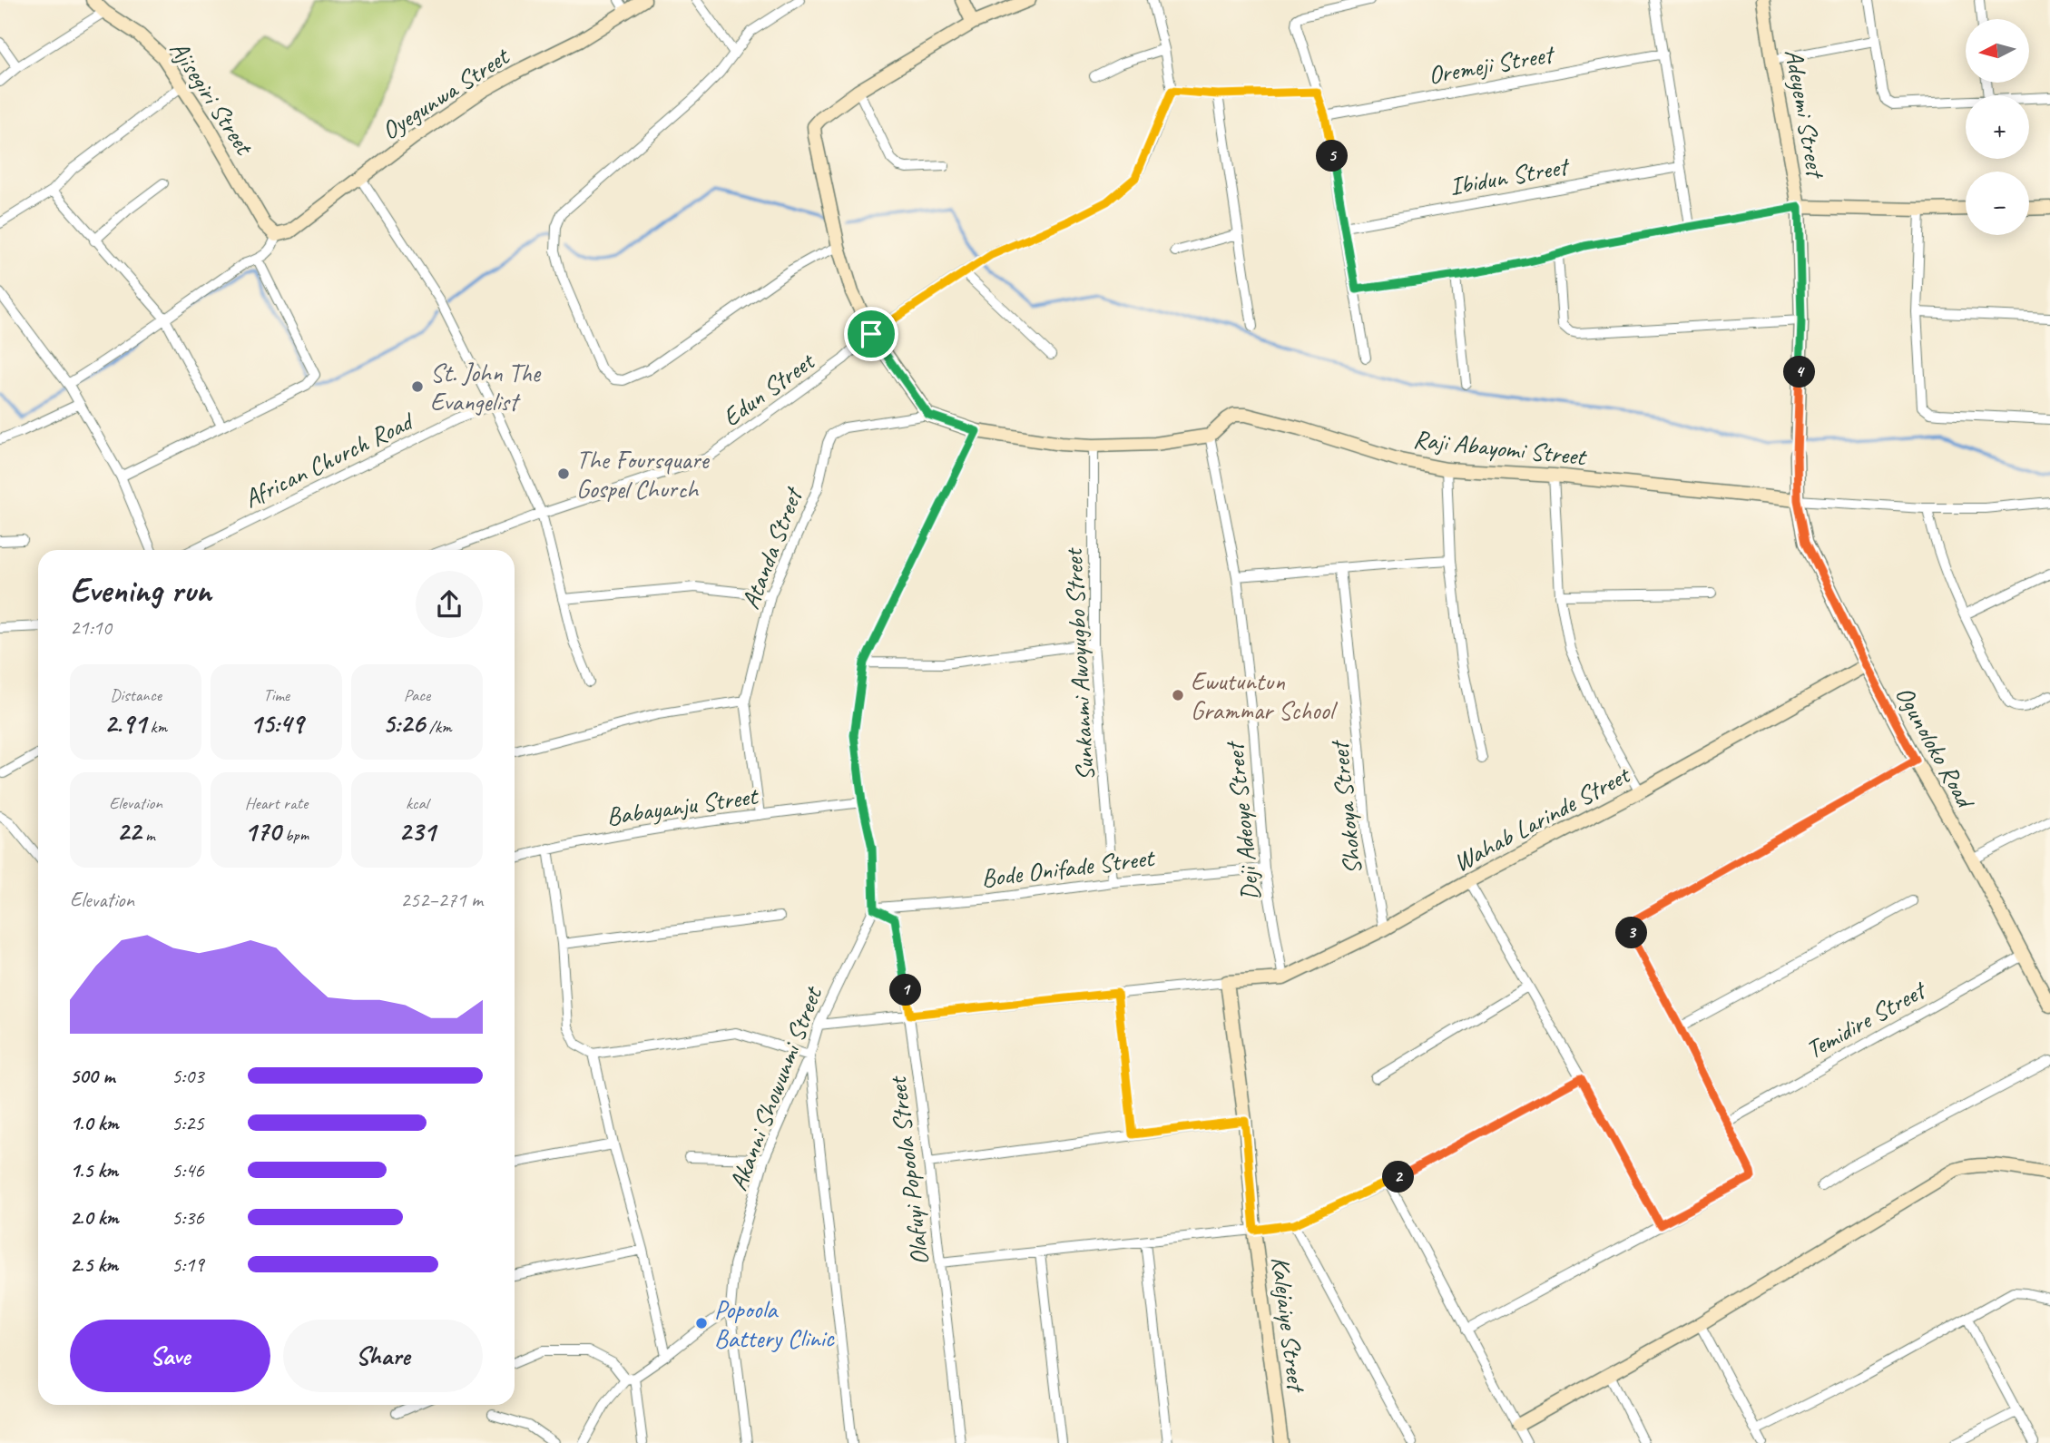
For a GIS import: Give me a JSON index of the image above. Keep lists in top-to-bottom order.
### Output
{
  "streets": {
    "street": [
      "Oremeji Street",
      "Oyegunwa Street",
      "Ajisegiri Street",
      "Adeyemi Street",
      "Ibidun Street",
      "Edun Street",
      "Raji Abayomi Street",
      "African Church Road",
      "Atanda Street",
      "Sunkanmi Awoyugbo Street",
      "Ogunoloko Road",
      "Babayanju Street",
      "Shokoya Street",
      "Wahab Larinde Street",
      "Deji Adeoye Street",
      "Bode Onifade Street",
      "Temidire Street",
      "Akanni Showunmi Street",
      "Olafuyi Popoola Street",
      "Kalejaiye Street"
    ]
  },
  "crossings": [
    ["Oyegunwa Street", "Ajisegiri Street"],
    ["Adeyemi Street", "Raji Abayomi Street"],
    ["Adeyemi Street", "Ogunoloko Road"],
    ["Raji Abayomi Street", "Ogunoloko Road"],
    ["Raji Abayomi Street", "Deji Adeoye Street"],
    ["Atanda Street", "Babayanju Street"],
    ["Sunkanmi Awoyugbo Street", "Bode Onifade Street"],
    ["Ogunoloko Road", "Wahab Larinde Street"],
    ["Ogunoloko Road", "Temidire Street"],
    ["Shokoya Street", "Wahab Larinde Street"],
    ["Wahab Larinde Street", "Deji Adeoye Street"],
    ["Wahab Larinde Street", "Kalejaiye Street"],
    ["Deji Adeoye Street", "Bode Onifade Street"],
    ["Bode Onifade Street", "Akanni Showunmi Street"],
    ["Bode Onifade Street", "Olafuyi Popoola Street"],
    ["Akanni Showunmi Street", "Olafuyi Popoola Street"]
  ],
  "places": [
    "St. John The Evangelist",
    "The Foursquare Gospel Church",
    "Ewutuntun Grammar School",
    "Popoola Battery Clinic"
  ],
  "north": "left",
  "page": {
    "map_buttons": ["+", "−"],
    "pins": [
      "5",
      "4",
      "3",
      "1",
      "2"
    ],
    "heading": ["Evening run", "21:10"],
    "stats": [
      ["Distance", "2.91 km"],
      ["Time", "15:49"],
      ["Pace", "5:26 /km"],
      ["Elevation", "22 m"],
      ["Heart rate", "170 bpm"],
      ["kcal", "231"]
    ],
    "chart": ["Elevation", "252–271 m"],
    "list": [
      {
        "name": "500 m",
        "note": "5:03"
      },
      {
        "name": "1.0 km",
        "note": "5:25"
      },
      {
        "name": "1.5 km",
        "note": "5:46"
      },
      {
        "name": "2.0 km",
        "note": "5:36"
      },
      {
        "name": "2.5 km",
        "note": "5:19"
      }
    ],
    "buttons": ["Save", "Share"]
  }
}
